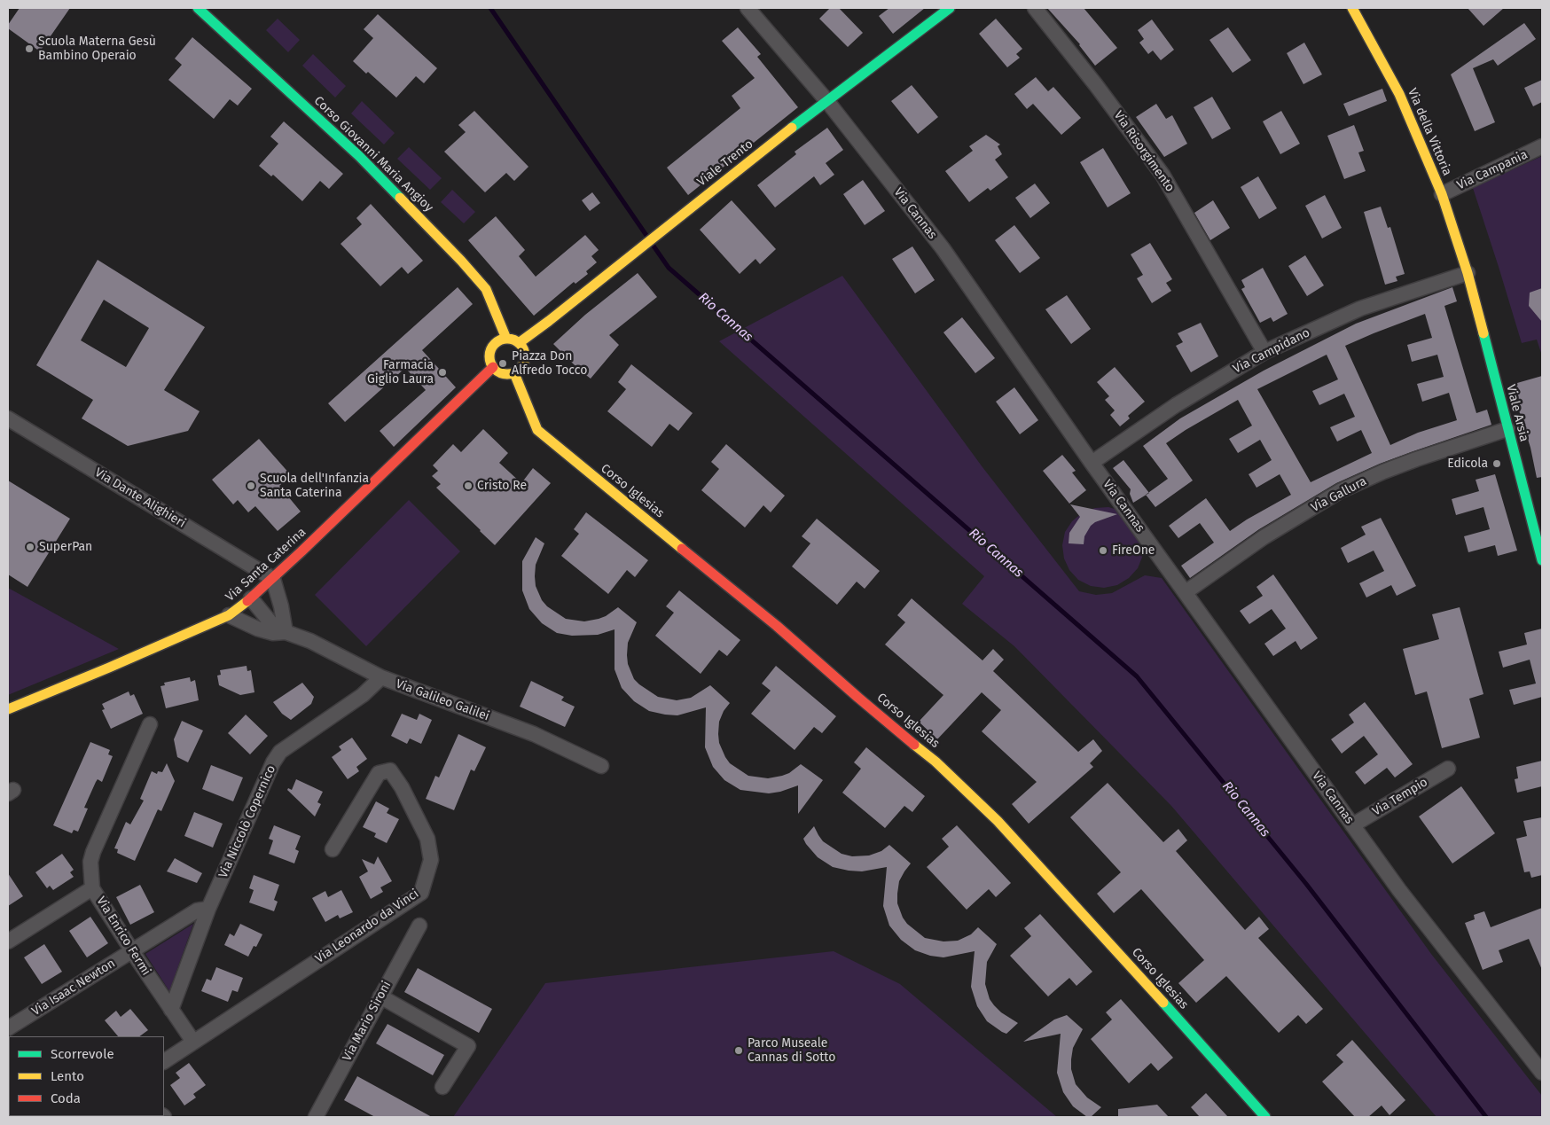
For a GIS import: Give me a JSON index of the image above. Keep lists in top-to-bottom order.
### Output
{
  "streets": {
    "street": [
      "Via della Vittoria",
      "Via Risorgimento",
      "Corso Giovanni Maria Angioy",
      "Viale Trento",
      "Via Campania",
      "Via Cannas",
      "Via Campidano",
      "Viale Arsia",
      "Corso Iglesias",
      "Via Gallura",
      "Via Dante Alighieri",
      "Via Santa Caterina",
      "Via Galileo Galilei",
      "Via Tempio",
      "Via Niccolò Copernico",
      "Via Leonardo da Vinci",
      "Via Enrico Fermi",
      "Via Isaac Newton",
      "Via Mario Sironi"
    ]
  },
  "crossings": [
    ["Via della Vittoria", "Via Campania"],
    ["Via della Vittoria", "Via Campidano"],
    ["Via della Vittoria", "Viale Arsia"],
    ["Via Risorgimento", "Via Campidano"],
    ["Corso Giovanni Maria Angioy", "Viale Trento"],
    ["Corso Giovanni Maria Angioy", "Corso Iglesias"],
    ["Corso Giovanni Maria Angioy", "Via Santa Caterina"],
    ["Viale Trento", "Via Cannas"],
    ["Viale Trento", "Corso Iglesias"],
    ["Viale Trento", "Via Santa Caterina"],
    ["Via Cannas", "Via Campidano"],
    ["Via Cannas", "Via Gallura"],
    ["Via Cannas", "Via Tempio"],
    ["Via Campidano", "Viale Arsia"],
    ["Viale Arsia", "Via Gallura"],
    ["Corso Iglesias", "Via Santa Caterina"],
    ["Via Dante Alighieri", "Via Santa Caterina"],
    ["Via Santa Caterina", "Via Galileo Galilei"],
    ["Via Galileo Galilei", "Via Niccolò Copernico"],
    ["Via Niccolò Copernico", "Via Enrico Fermi"],
    ["Via Niccolò Copernico", "Via Isaac Newton"],
    ["Via Leonardo da Vinci", "Via Enrico Fermi"],
    ["Via Enrico Fermi", "Via Isaac Newton"]
  ],
  "water": ["Rio Cannas"],
  "places": [
    "Scuola Materna Gesù Bambino Operaio",
    "Piazza Don Alfredo Tocco",
    "Farmacia Giglio Laura",
    "Edicola",
    "Scuola dell'Infanzia Santa Caterina",
    "Cristo Re",
    "SuperPan",
    "FireOne",
    "Parco Museale Cannas di Sotto"
  ],
  "legend": ["Scorrevole", "Lento", "Coda"]
}
